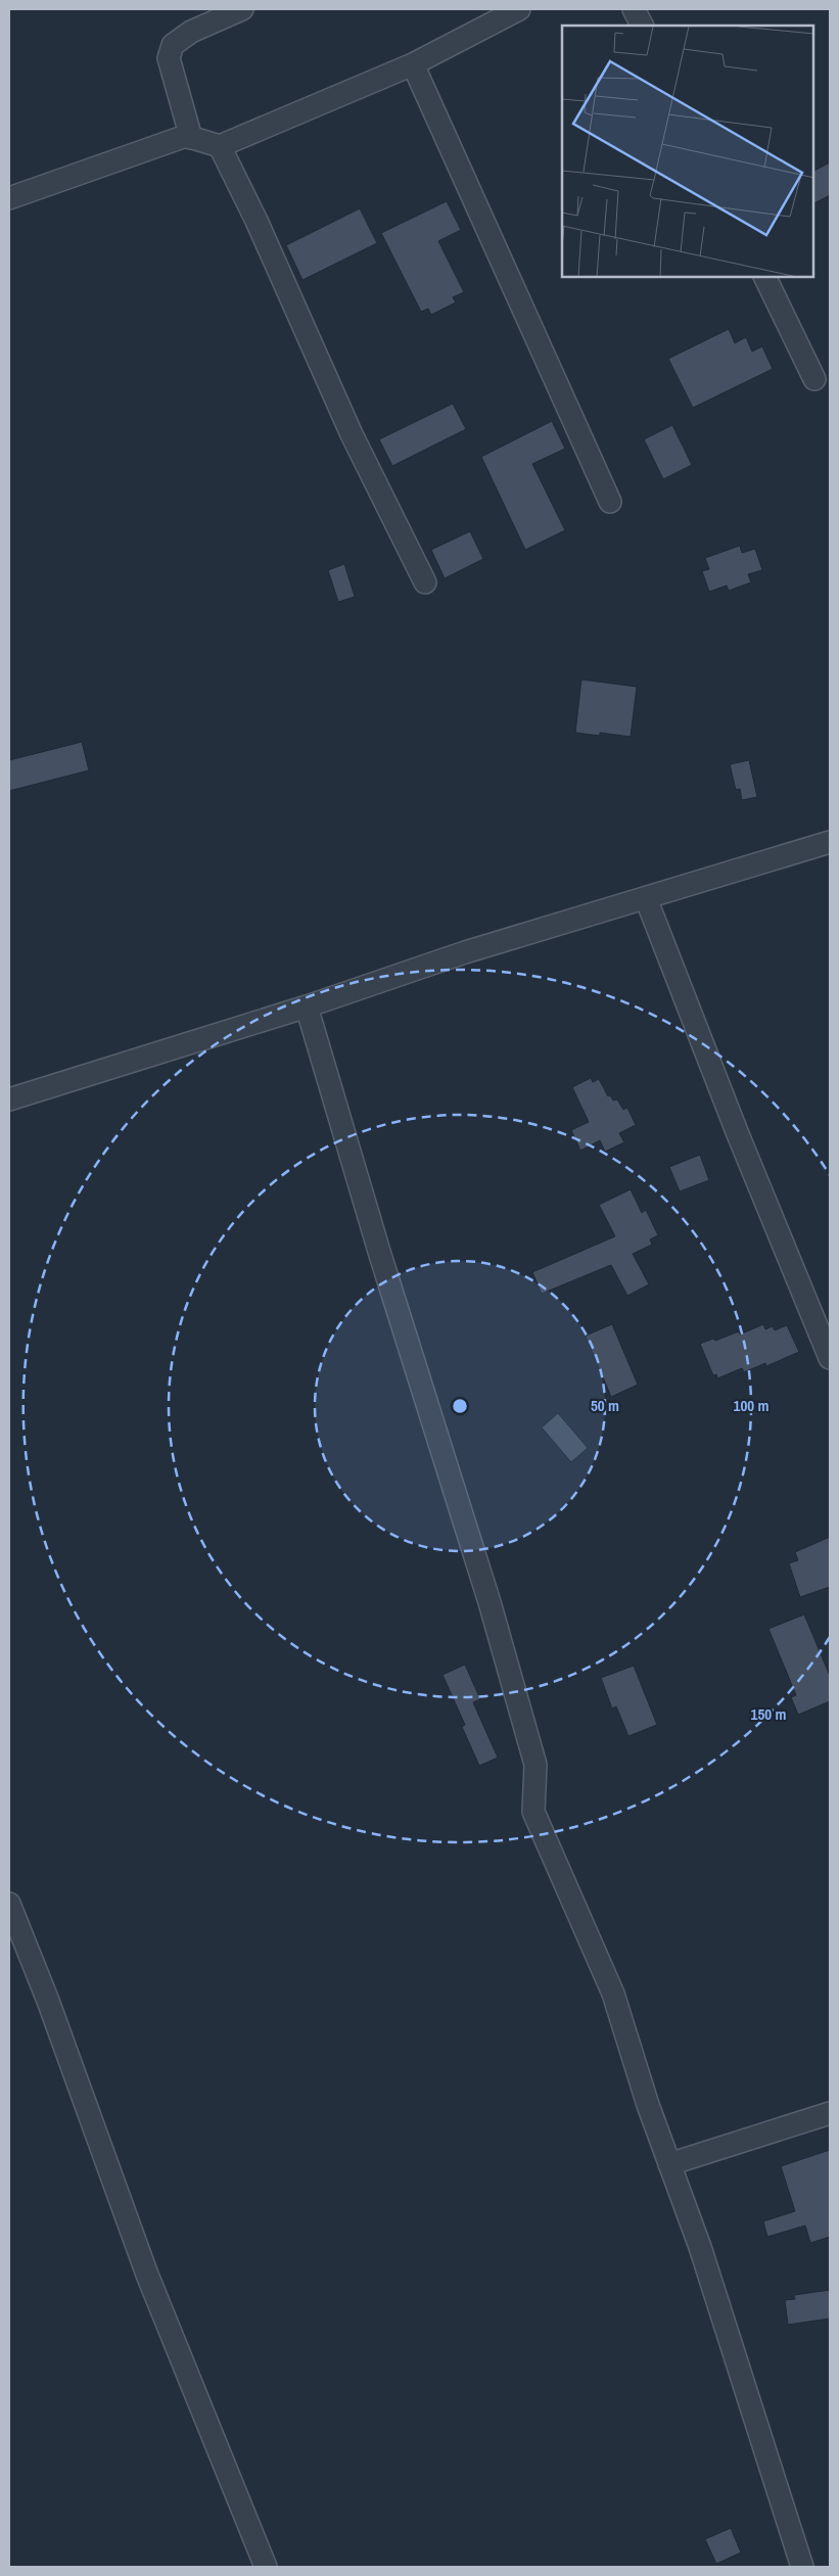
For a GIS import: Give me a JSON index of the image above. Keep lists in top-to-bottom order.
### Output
{
  "rings": ["50 m", "100 m", "150 m"]
}
